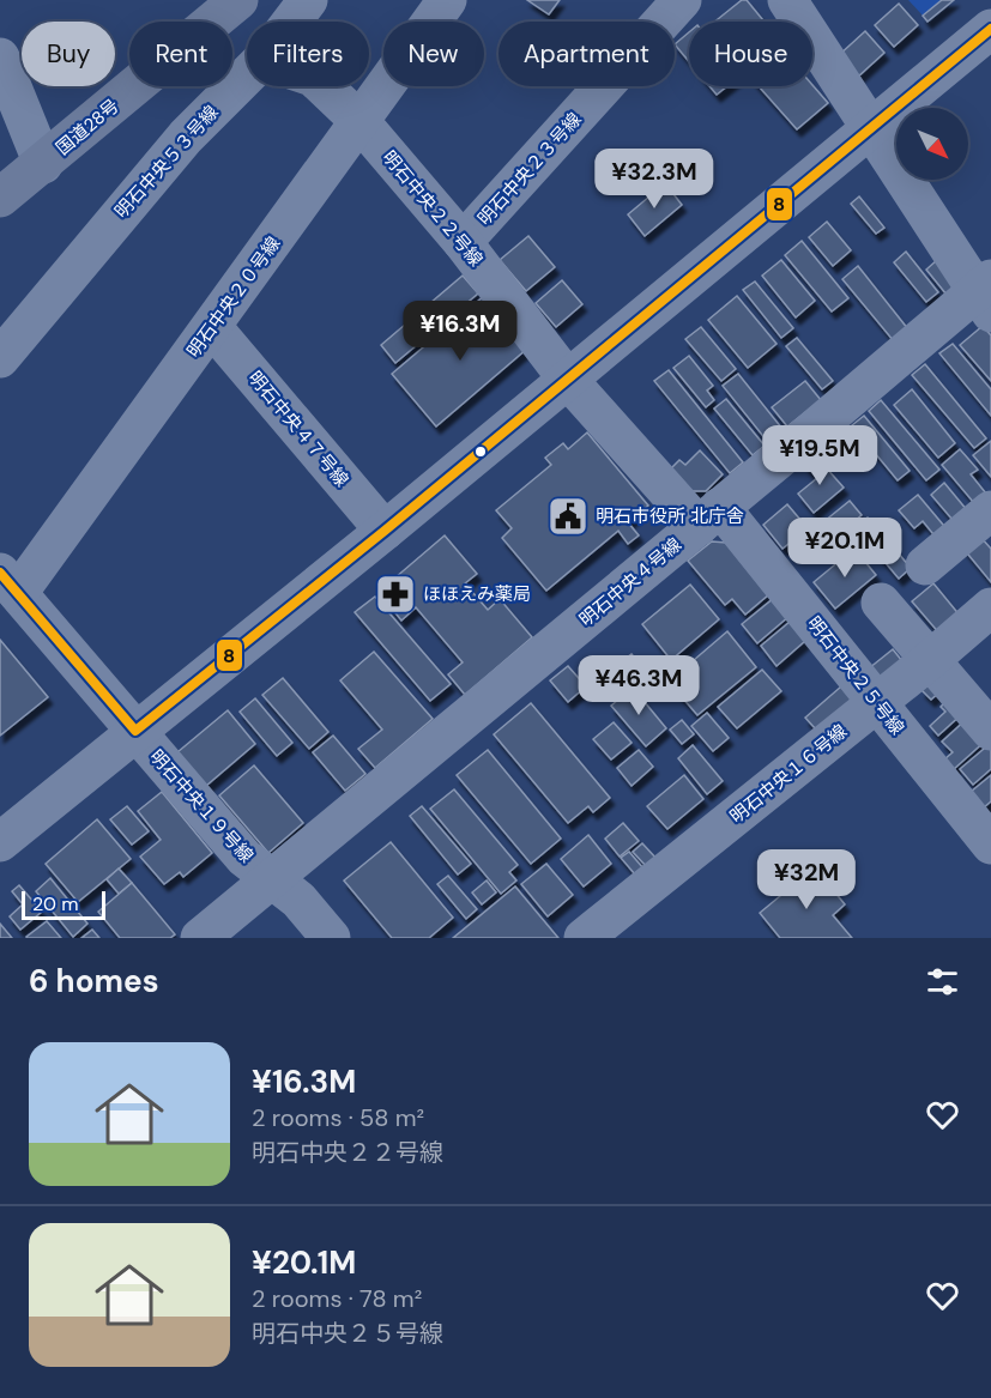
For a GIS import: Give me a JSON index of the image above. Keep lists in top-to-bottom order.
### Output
{
  "streets": {
    "highway": ["国道28号"],
    "street": [
      "明石中央５３号線",
      "明石中央２３号線",
      "明石中央２２号線",
      "明石中央２０号線",
      "明石中央４７号線",
      "明石中央４号線",
      "明石中央２５号線",
      "明石中央１６号線",
      "明石中央１９号線"
    ]
  },
  "crossings": [
    ["明石中央２３号線", "明石中央２２号線"],
    ["明石中央２２号線", "明石中央２０号線"],
    ["明石中央２２号線", "明石中央４号線"],
    ["明石中央２２号線", "明石中央２５号線"],
    ["明石中央２０号線", "明石中央４７号線"],
    ["明石中央２０号線", "明石中央１９号線"],
    ["明石中央４号線", "明石中央２５号線"],
    ["明石中央４号線", "明石中央１９号線"],
    ["明石中央２５号線", "明石中央１６号線"]
  ],
  "places": {
    "public building": ["明石市役所 北庁舎"],
    "pharmacy": ["ほほえみ薬局"]
  },
  "lines": ["transit line 8"],
  "scale_bar": "20 m",
  "north": "bottom right",
  "page": {
    "chip": [
      "Buy",
      "Rent",
      "Filters",
      "New",
      "Apartment",
      "House"
    ],
    "price": [
      "¥32.3M",
      "¥16.3M",
      "¥19.5M",
      "¥20.1M",
      "¥46.3M",
      "¥32M"
    ],
    "scale": "20 m",
    "heading": "6 homes",
    "list": [
      {
        "name": "¥16.3M",
        "note": "2 rooms · 58 m² · 明石中央２２号線"
      },
      {
        "name": "¥20.1M",
        "note": "2 rooms · 78 m² · 明石中央２５号線"
      }
    ]
  }
}
